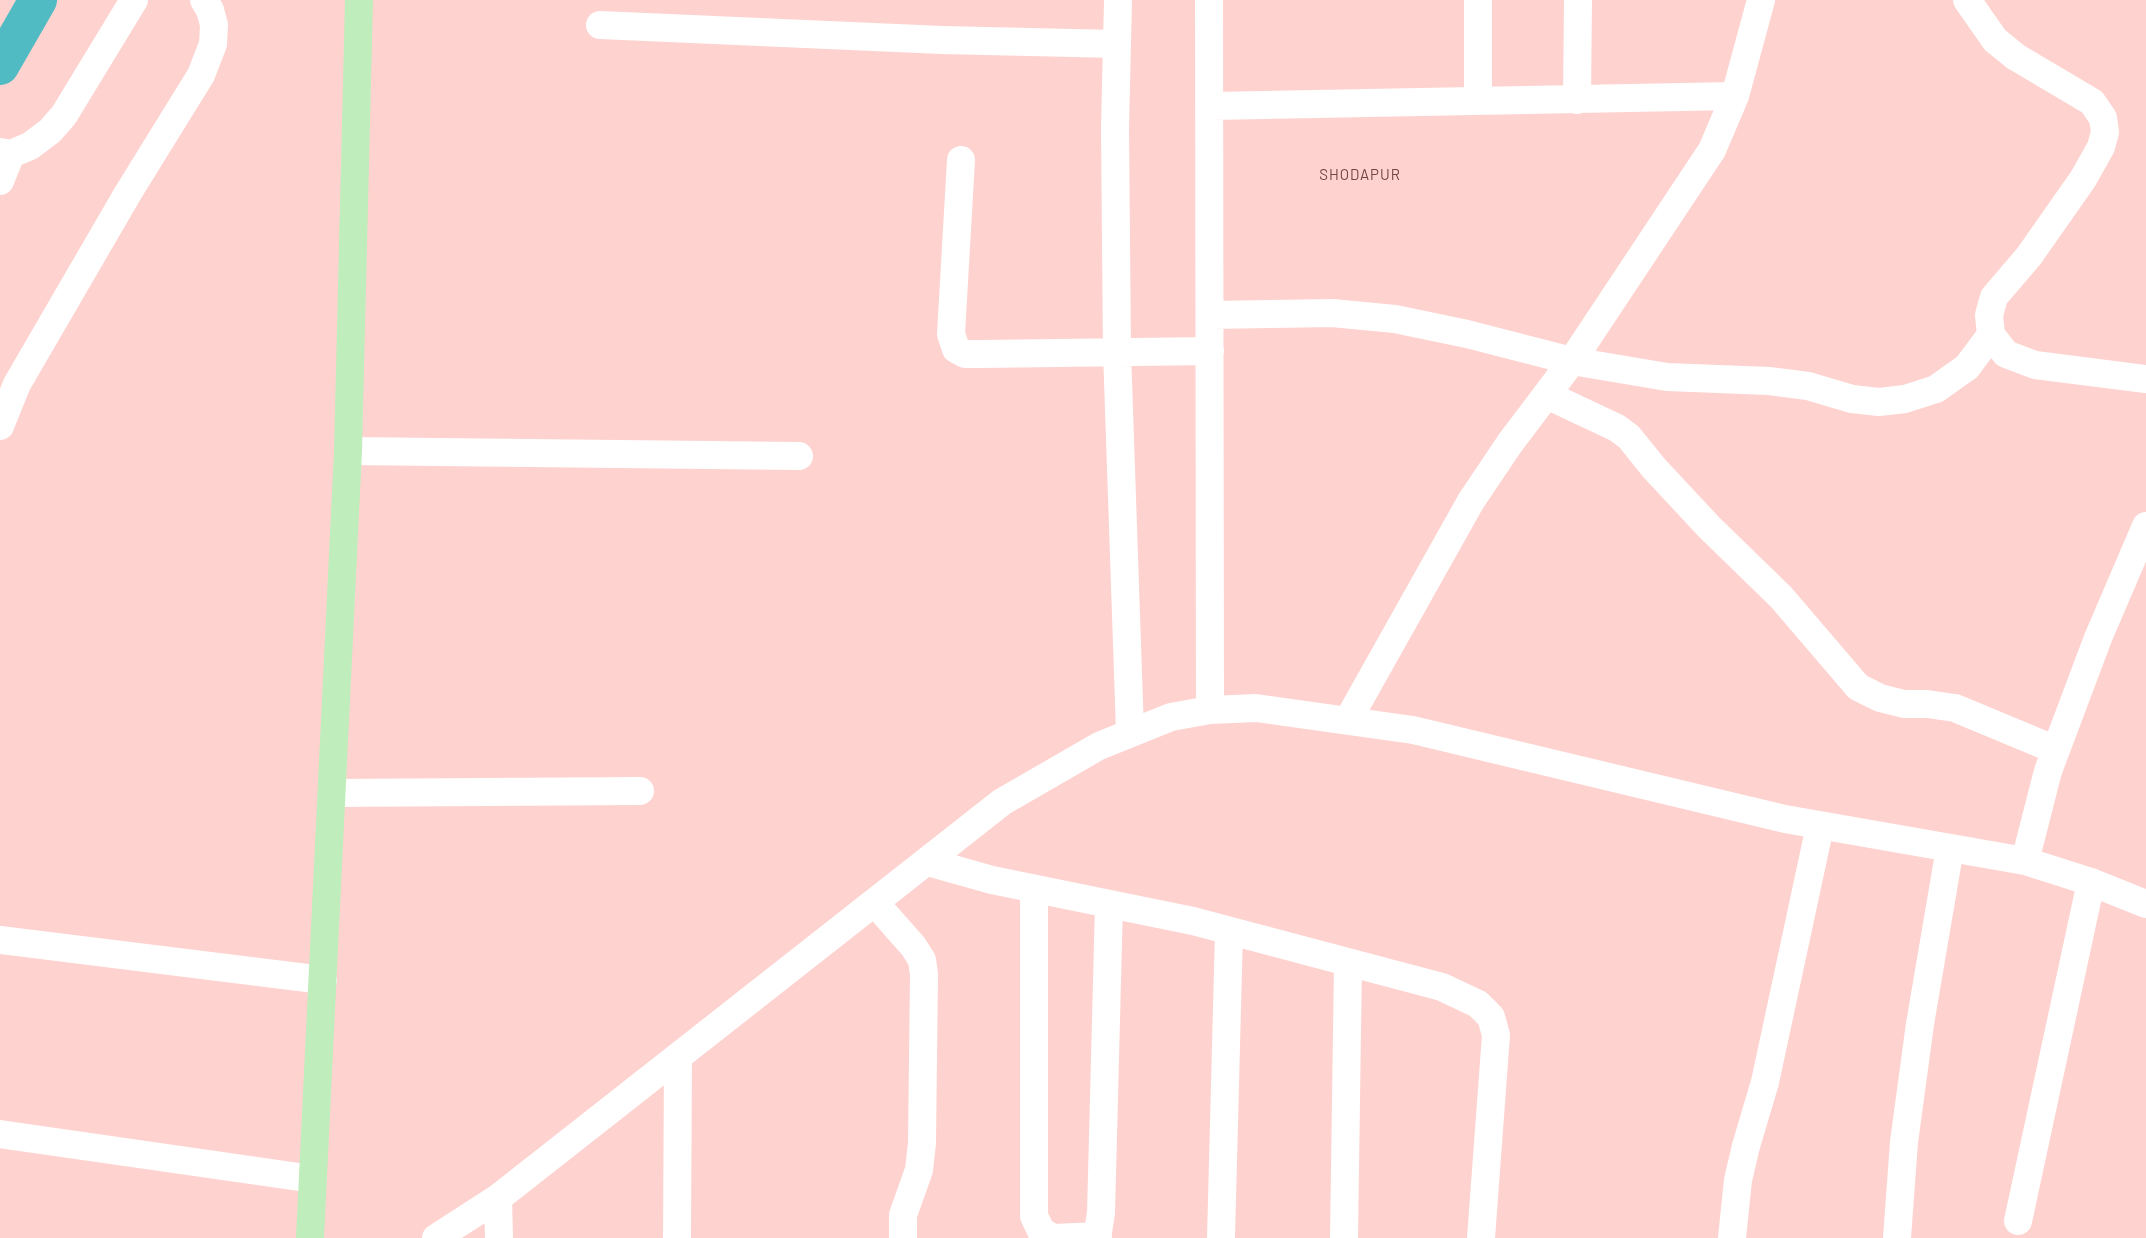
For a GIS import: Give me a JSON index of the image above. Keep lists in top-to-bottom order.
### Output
{
  "districts": ["SHODAPUR"]
}
